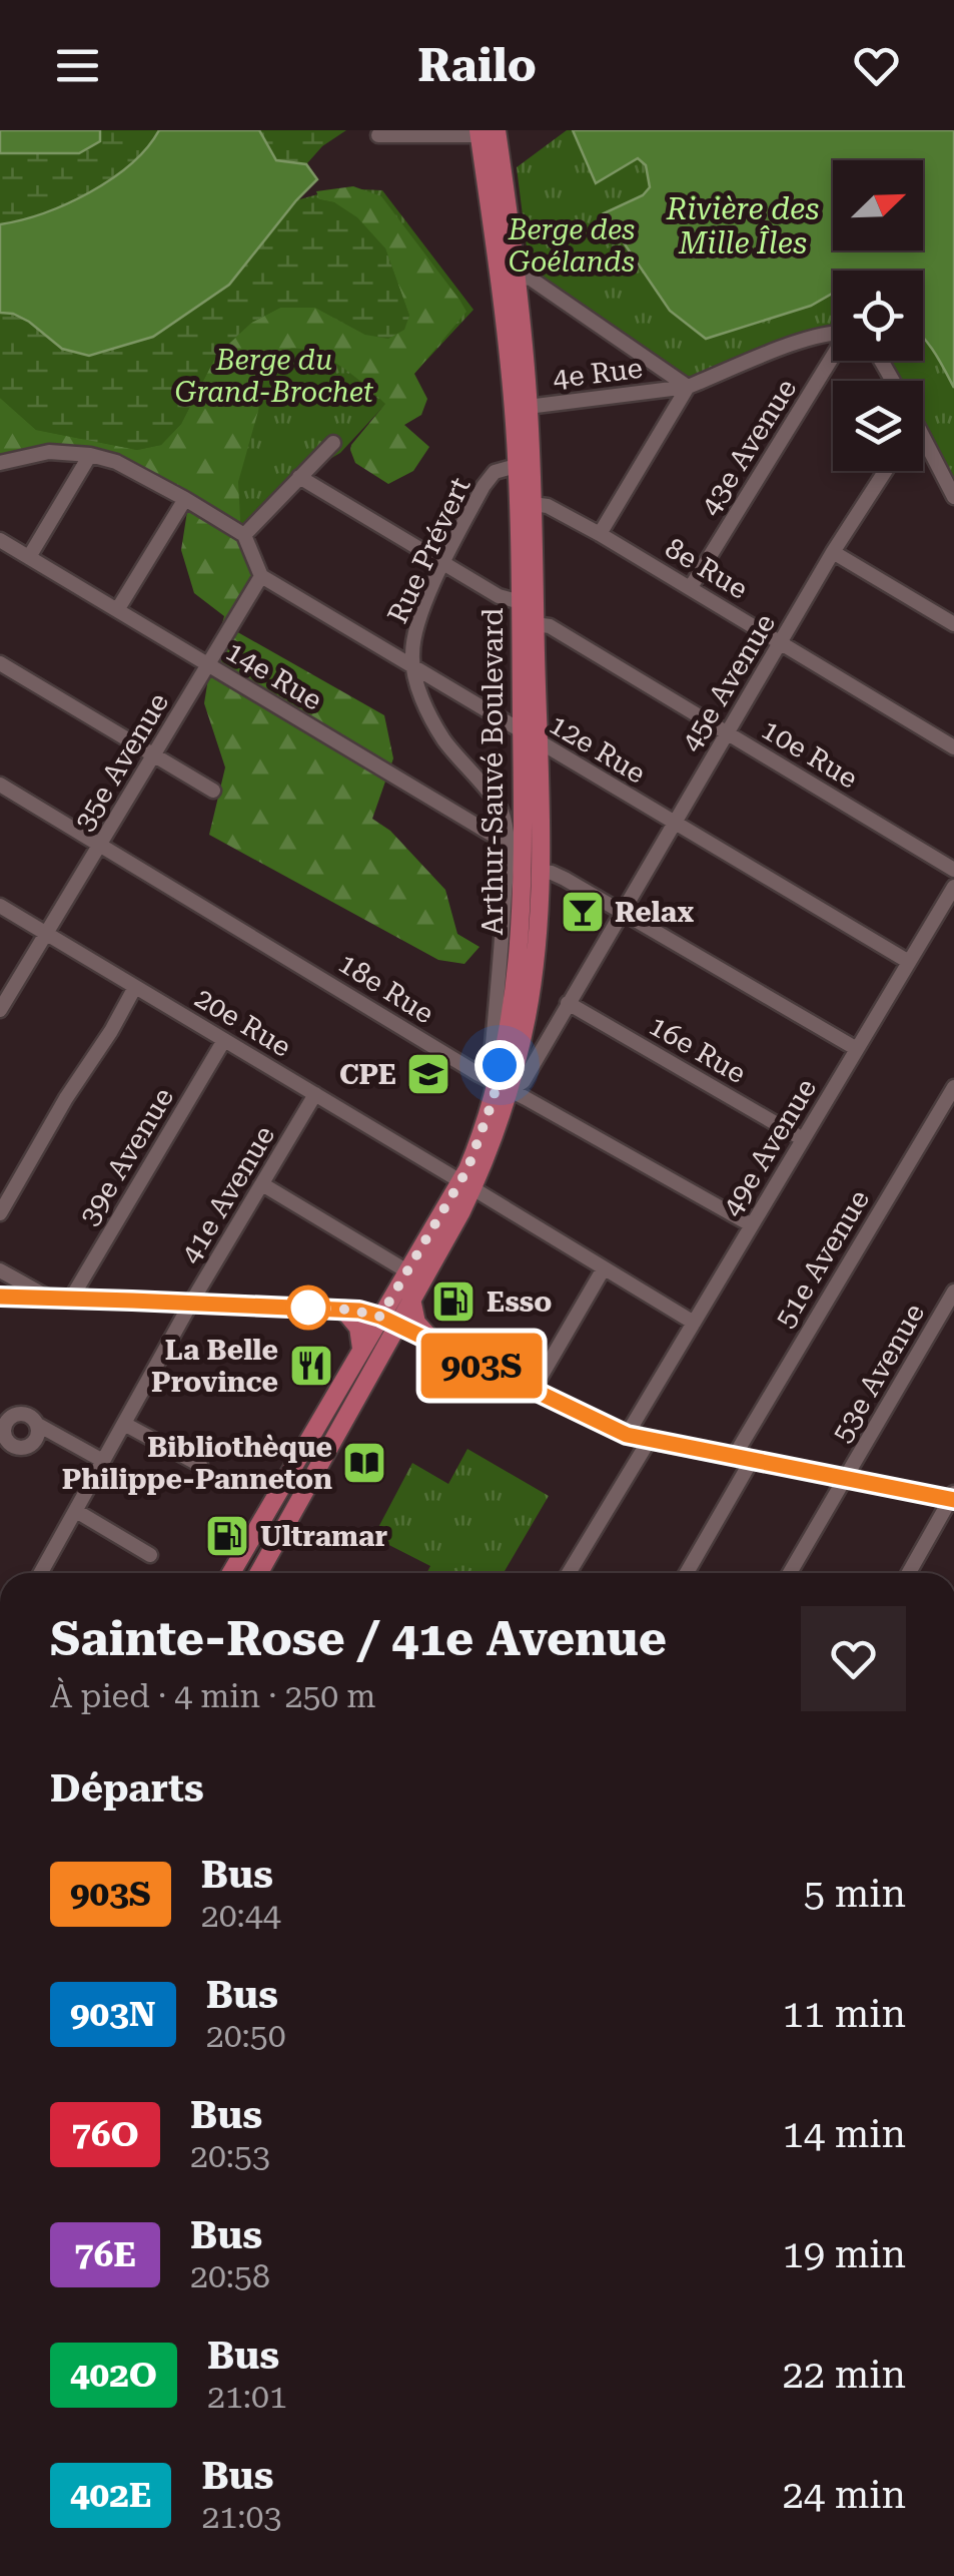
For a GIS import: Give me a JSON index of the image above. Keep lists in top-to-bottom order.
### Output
{
  "streets": {
    "main road": ["Arthur-Sauvé Boulevard"],
    "street": [
      "4e Rue",
      "43e Avenue",
      "Rue Prévert",
      "8e Rue",
      "14e Rue",
      "45e Avenue",
      "12e Rue",
      "10e Rue",
      "35e Avenue",
      "18e Rue",
      "20e Rue",
      "16e Rue",
      "49e Avenue",
      "39e Avenue",
      "41e Avenue",
      "51e Avenue",
      "53e Avenue"
    ]
  },
  "crossings": [
    ["4e Rue", "Arthur-Sauvé Boulevard"],
    ["43e Avenue", "8e Rue"],
    ["Rue Prévert", "14e Rue"],
    ["Rue Prévert", "45e Avenue"],
    ["Rue Prévert", "12e Rue"],
    ["Rue Prévert", "Arthur-Sauvé Boulevard"],
    ["Rue Prévert", "18e Rue"],
    ["8e Rue", "45e Avenue"],
    ["8e Rue", "Arthur-Sauvé Boulevard"],
    ["14e Rue", "35e Avenue"],
    ["14e Rue", "Arthur-Sauvé Boulevard"],
    ["45e Avenue", "12e Rue"],
    ["45e Avenue", "10e Rue"],
    ["45e Avenue", "Arthur-Sauvé Boulevard"],
    ["45e Avenue", "18e Rue"],
    ["45e Avenue", "16e Rue"],
    ["12e Rue", "35e Avenue"],
    ["12e Rue", "Arthur-Sauvé Boulevard"],
    ["12e Rue", "49e Avenue"],
    ["10e Rue", "Arthur-Sauvé Boulevard"],
    ["35e Avenue", "18e Rue"],
    ["35e Avenue", "20e Rue"],
    ["Arthur-Sauvé Boulevard", "18e Rue"],
    ["Arthur-Sauvé Boulevard", "20e Rue"],
    ["18e Rue", "49e Avenue"],
    ["20e Rue", "49e Avenue"],
    ["20e Rue", "39e Avenue"],
    ["20e Rue", "41e Avenue"],
    ["16e Rue", "49e Avenue"]
  ],
  "water": ["Rivière des Mille Îles"],
  "parks": ["Berge des Goélands", "Berge du Grand-Brochet"],
  "places": {
    "bar": ["Relax"],
    "school or university": ["CPE"],
    "fuel station": ["Esso", "Ultramar"],
    "restaurant": ["La Belle Province"],
    "library": ["Bibliothèque Philippe-Panneton"]
  },
  "lines": ["bus line 903S"],
  "north": "top right",
  "page": {
    "header": "Railo",
    "on_map": "903S",
    "heading": [
      ["Sainte-Rose / 41e Avenue", "À pied · 4 min · 250 m"],
      "Départs"
    ],
    "list": [
      {
        "mark": "903S",
        "name": "Bus",
        "note": "20:44",
        "value": "5 min"
      },
      {
        "mark": "903N",
        "name": "Bus",
        "note": "20:50",
        "value": "11 min"
      },
      {
        "mark": "76O",
        "name": "Bus",
        "note": "20:53",
        "value": "14 min"
      },
      {
        "mark": "76E",
        "name": "Bus",
        "note": "20:58",
        "value": "19 min"
      },
      {
        "mark": "402O",
        "name": "Bus",
        "note": "21:01",
        "value": "22 min"
      },
      {
        "mark": "402E",
        "name": "Bus",
        "note": "21:03",
        "value": "24 min"
      }
    ]
  }
}
